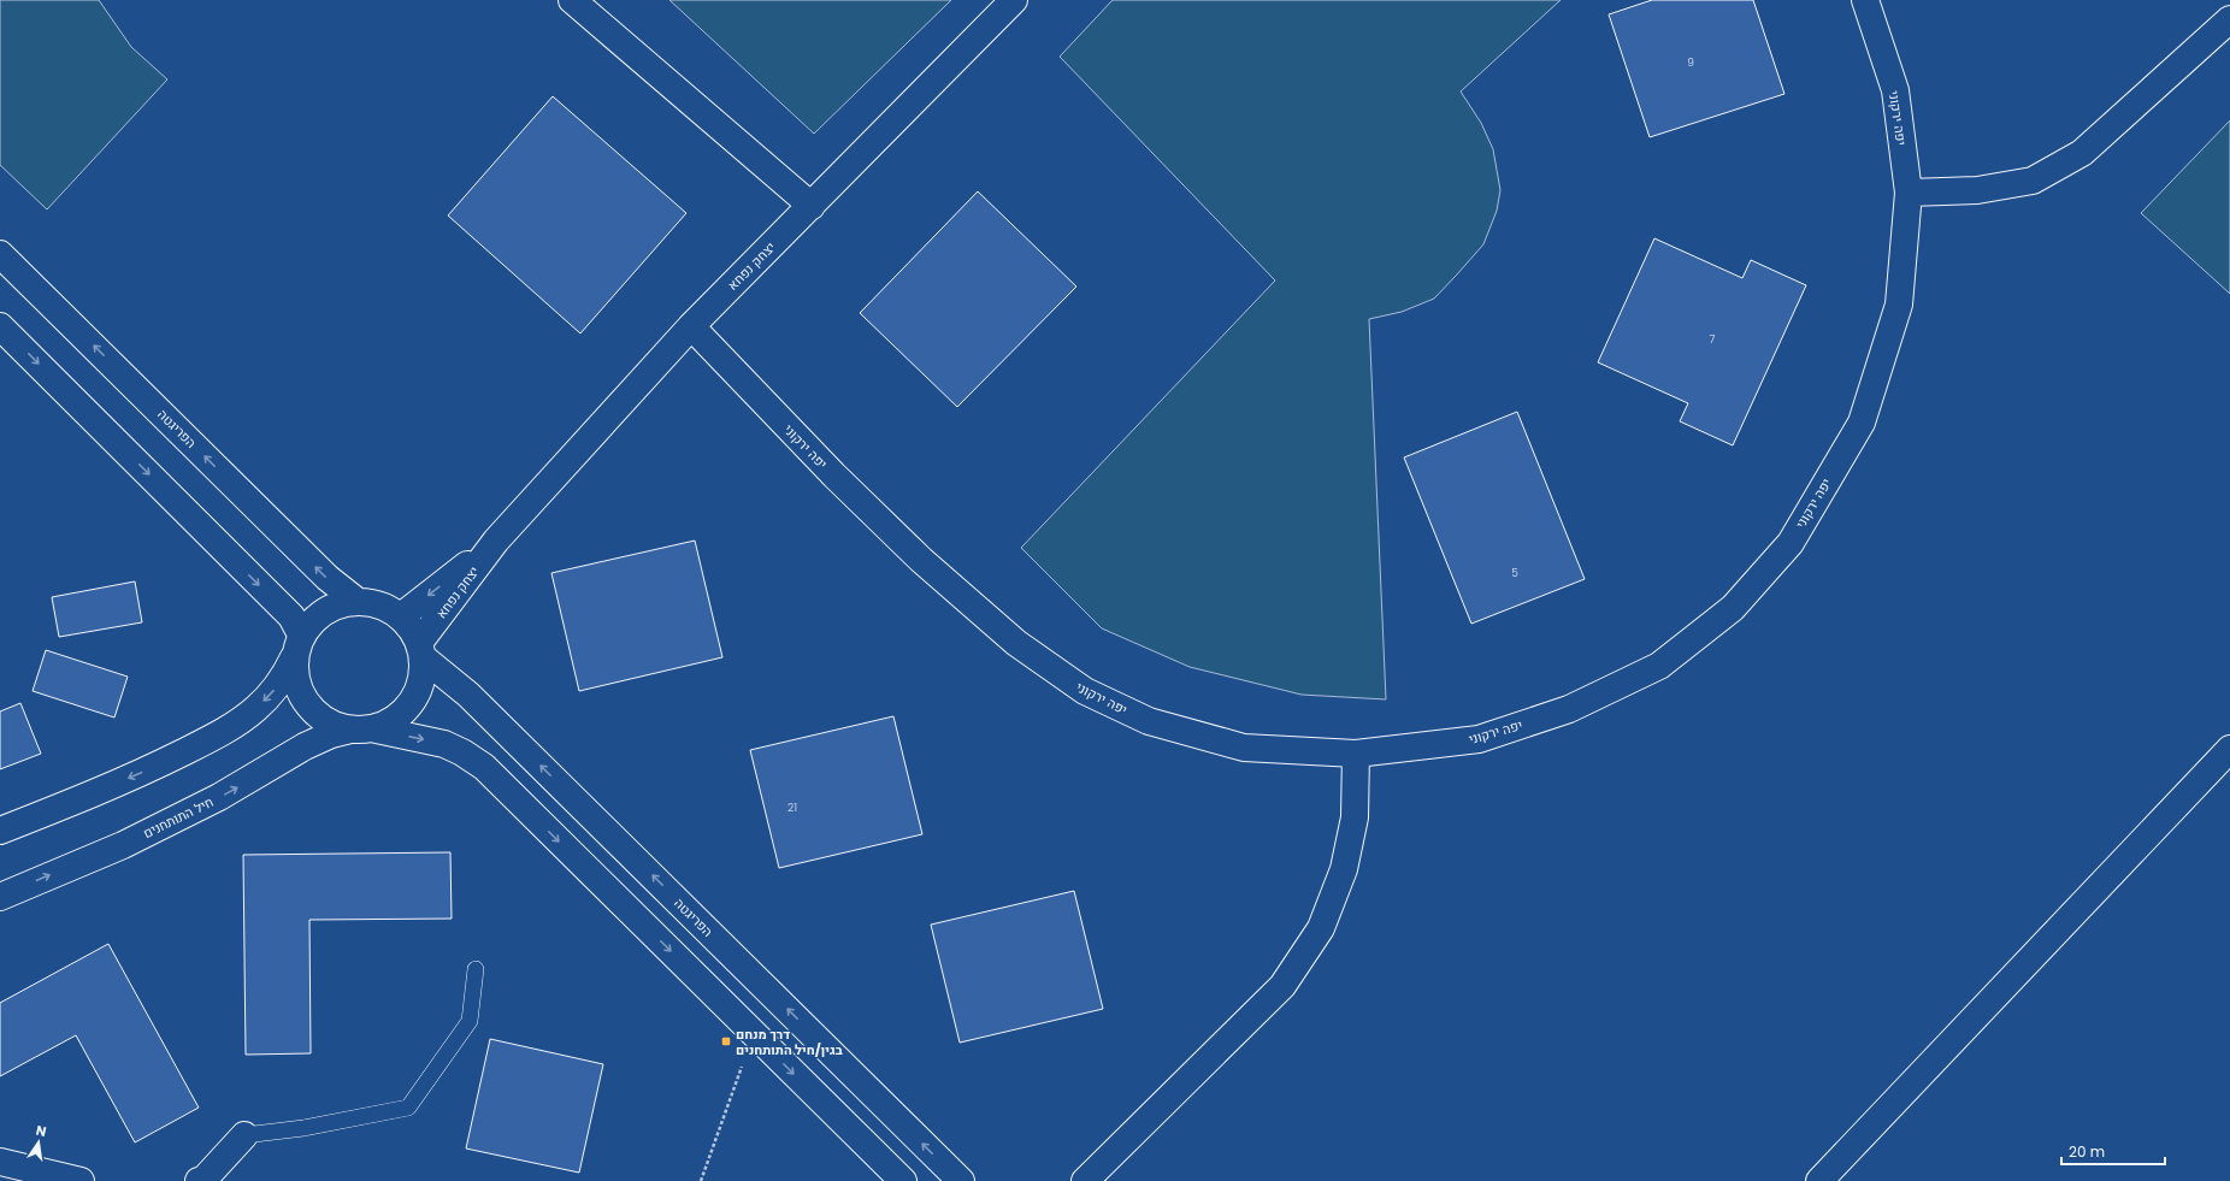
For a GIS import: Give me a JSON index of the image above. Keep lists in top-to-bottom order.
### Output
{
  "streets": {
    "street": [
      "יפה ירקוני",
      "יצחק נפחא",
      "הפריגטה",
      "חיל התותחנים"
    ]
  },
  "crossings": [
    ["יפה ירקוני", "יצחק נפחא"],
    ["יצחק נפחא", "הפריגטה"],
    ["יצחק נפחא", "חיל התותחנים"],
    ["הפריגטה", "חיל התותחנים"]
  ],
  "places": {
    "transit": ["דרך מנחם בגין/חיל התותחנים"]
  },
  "house_numbers": [
    "9",
    "7",
    "5",
    "21"
  ],
  "scale_bar": "20 m",
  "north": "top"
}
